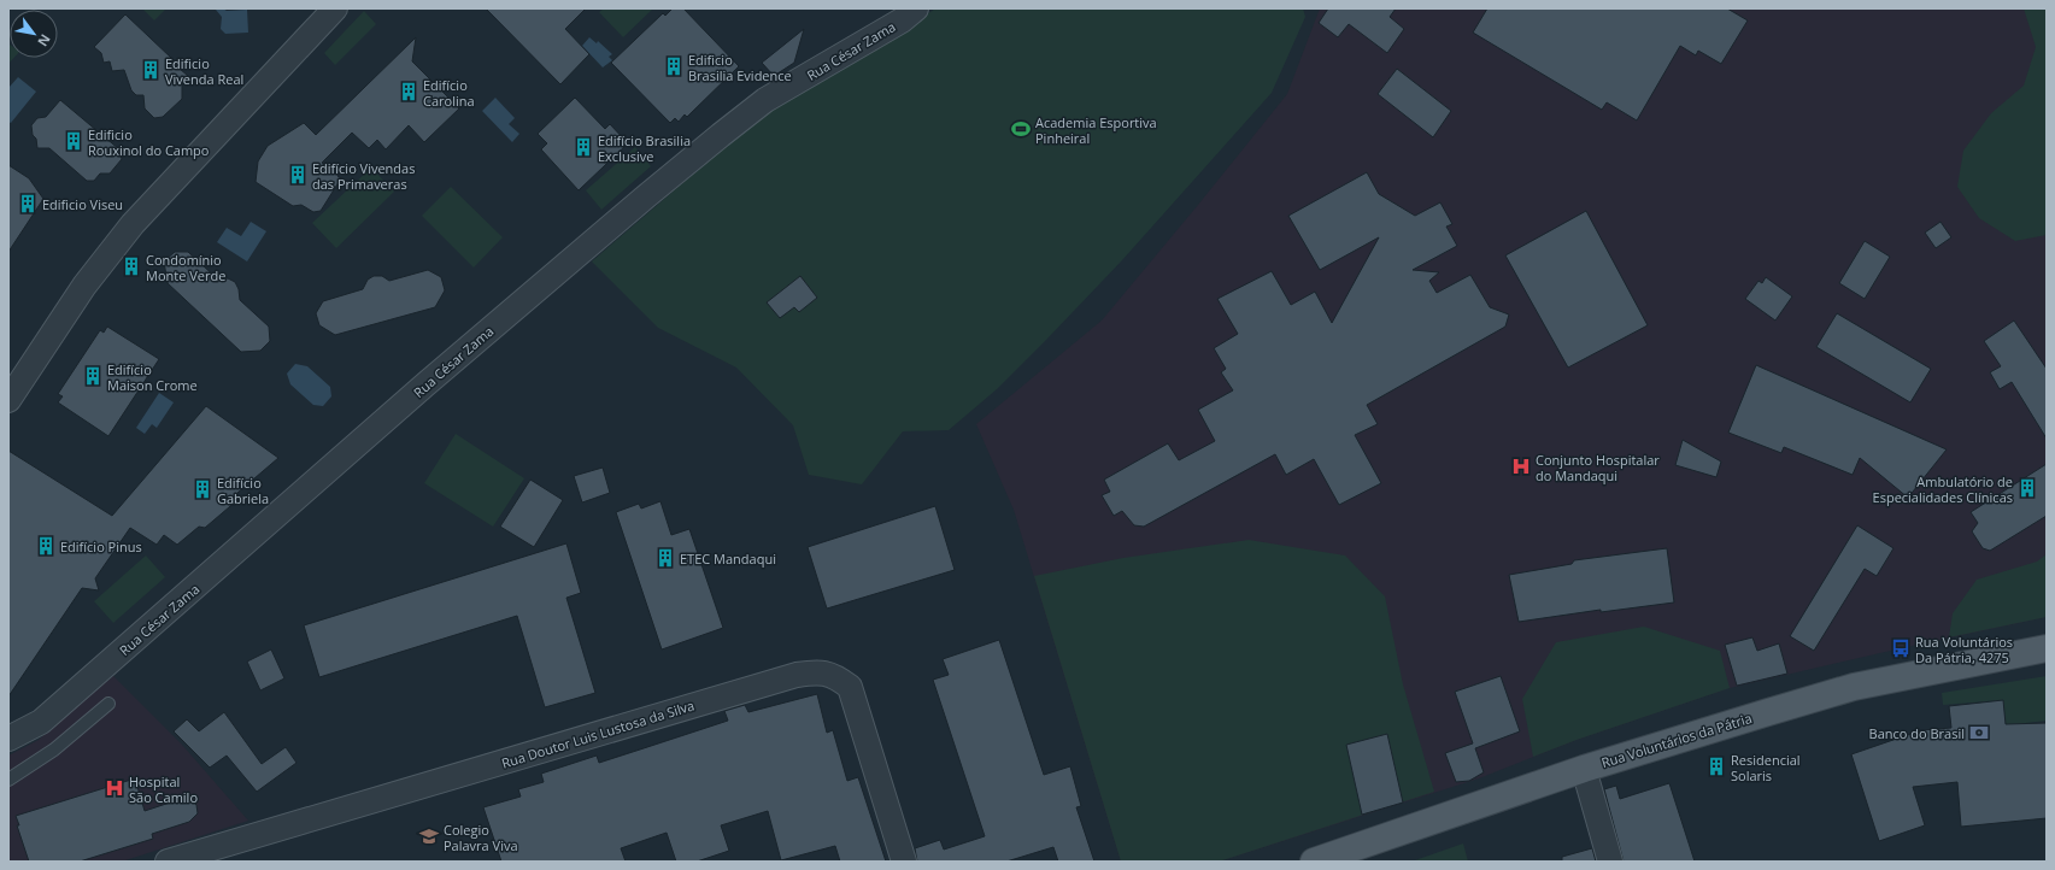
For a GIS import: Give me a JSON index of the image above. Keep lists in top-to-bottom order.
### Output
{
  "streets": {
    "main road": ["Rua Voluntários da Pátria"],
    "street": ["Rua César Zama", "Rua Doutor Luis Lustosa da Silva"]
  },
  "places": {
    "building": [
      "Edificio Brasilia Evidence",
      "Edificio Vivenda Real",
      "Edifício Carolina",
      "Edificio Rouxinol do Campo",
      "Edifício Brasilia Exclusive",
      "Edifício Vivendas das Primaveras",
      "Edificio Viseu",
      "Condomínio Monte Verde",
      "Edifício Maison Crome",
      "Ambulatório de Especialidades Clínicas",
      "Edifício Gabriela",
      "Edifício Pinus",
      "ETEC Mandaqui",
      "Residencial Solaris"
    ],
    "sports": ["Academia Esportiva Pinheiral"],
    "hospital": ["Conjunto Hospitalar do Mandaqui", "Hospital São Camilo"],
    "bus stop": ["Rua Voluntários Da Pátria, 4275"],
    "bank": ["Banco do Brasil"],
    "school or university": ["Colegio Palavra Viva"]
  },
  "north": "bottom right"
}
